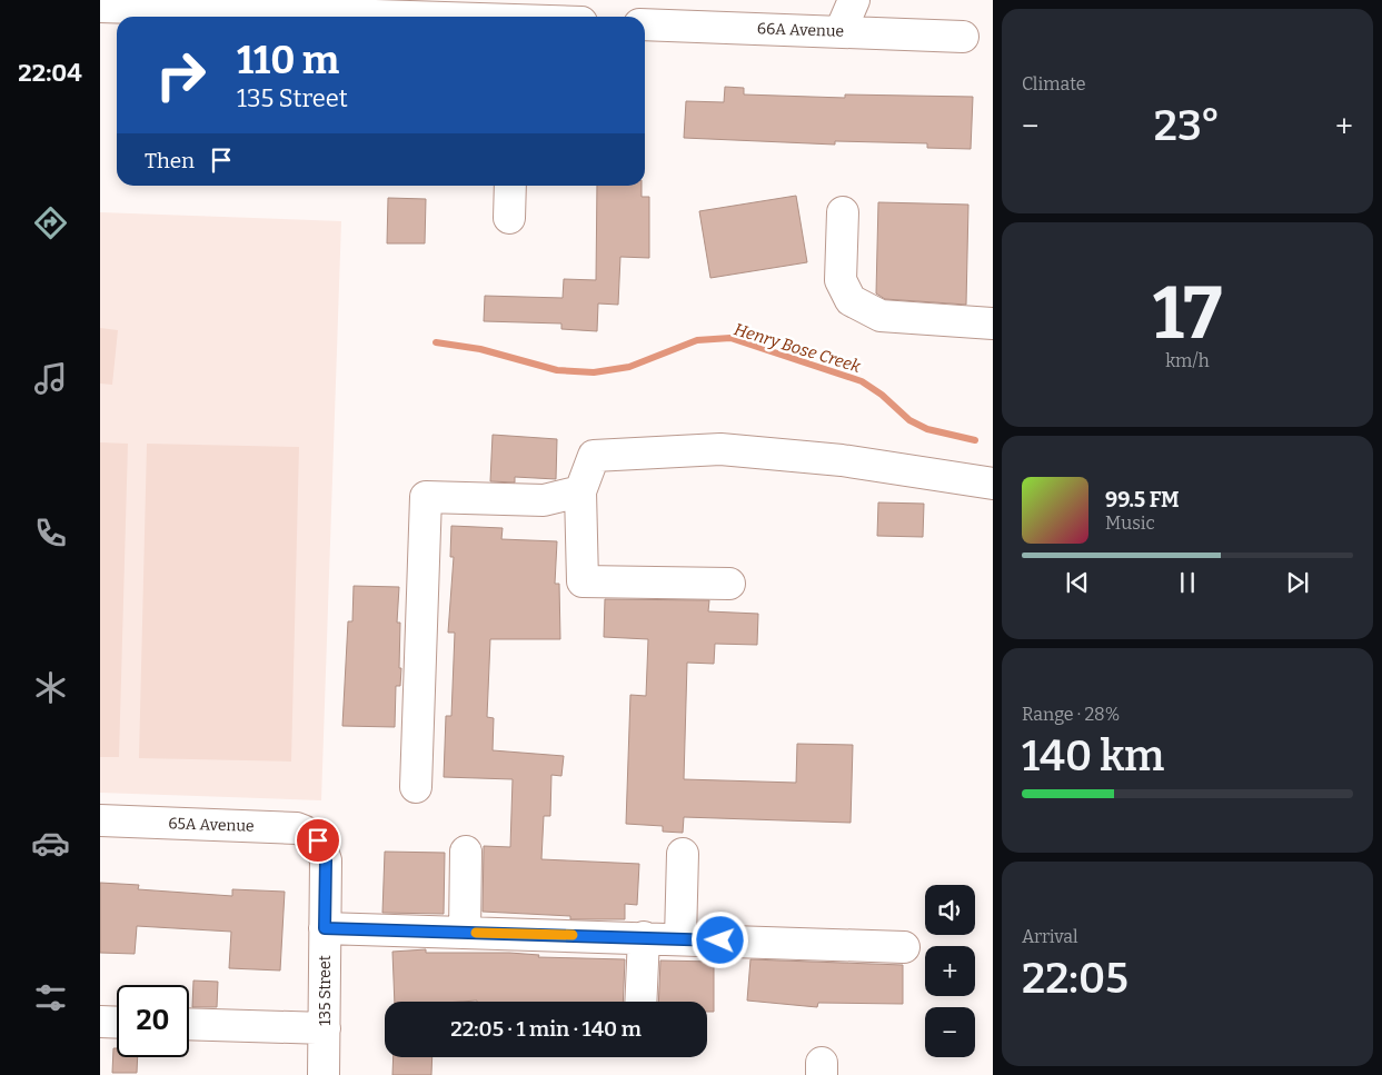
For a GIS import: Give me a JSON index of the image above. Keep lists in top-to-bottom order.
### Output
{
  "streets": {
    "street": ["66A Avenue", "65A Avenue", "135 Street"]
  },
  "crossings": [
    ["65A Avenue", "135 Street"]
  ],
  "water": ["Henry Bose Creek"],
  "page": {
    "tabs": "22:04",
    "tile": [
      "Climate",
      ["17", "km/h"],
      ["Range · 28%", "140 km"],
      ["Arrival", "22:05"]
    ],
    "turn": ["110 m", "135 Street"],
    "heat": ["−", "23°", "+"],
    "then": "Then",
    "song": ["99.5 FM", "Music"],
    "map_buttons": ["+", "−"],
    "limit": "20",
    "trip": "22:05 · 1 min · 140 m"
  }
}
